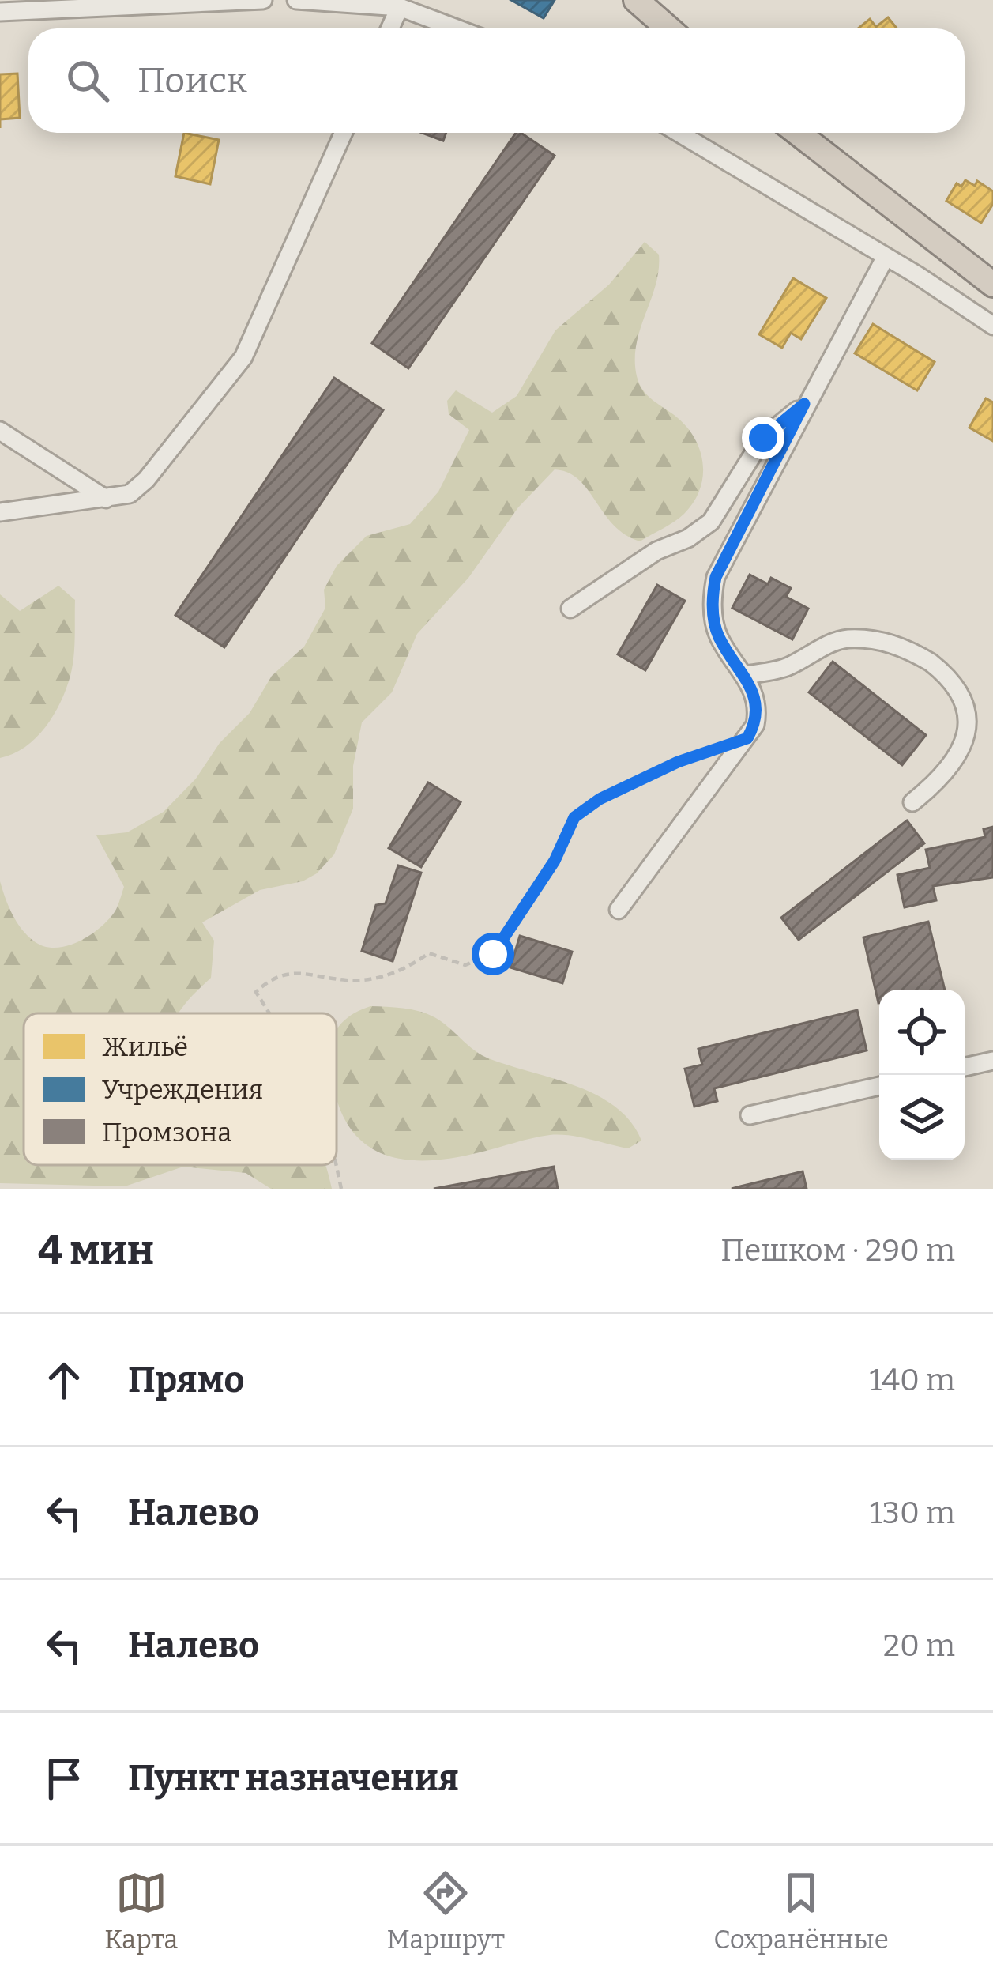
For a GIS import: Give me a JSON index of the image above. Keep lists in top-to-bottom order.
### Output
{
  "legend": ["Жильё", "Учреждения", "Промзона"],
  "page": {
    "search": "Поиск",
    "heading": ["4 мин", "Пешком · 290 m"],
    "list": [
      ["Прямо", "140 m"],
      ["Налево", "130 m"],
      ["Налево", "20 m"],
      "Пункт назначения"
    ],
    "nav": ["Карта", "Маршрут", "Сохранённые"]
  }
}
